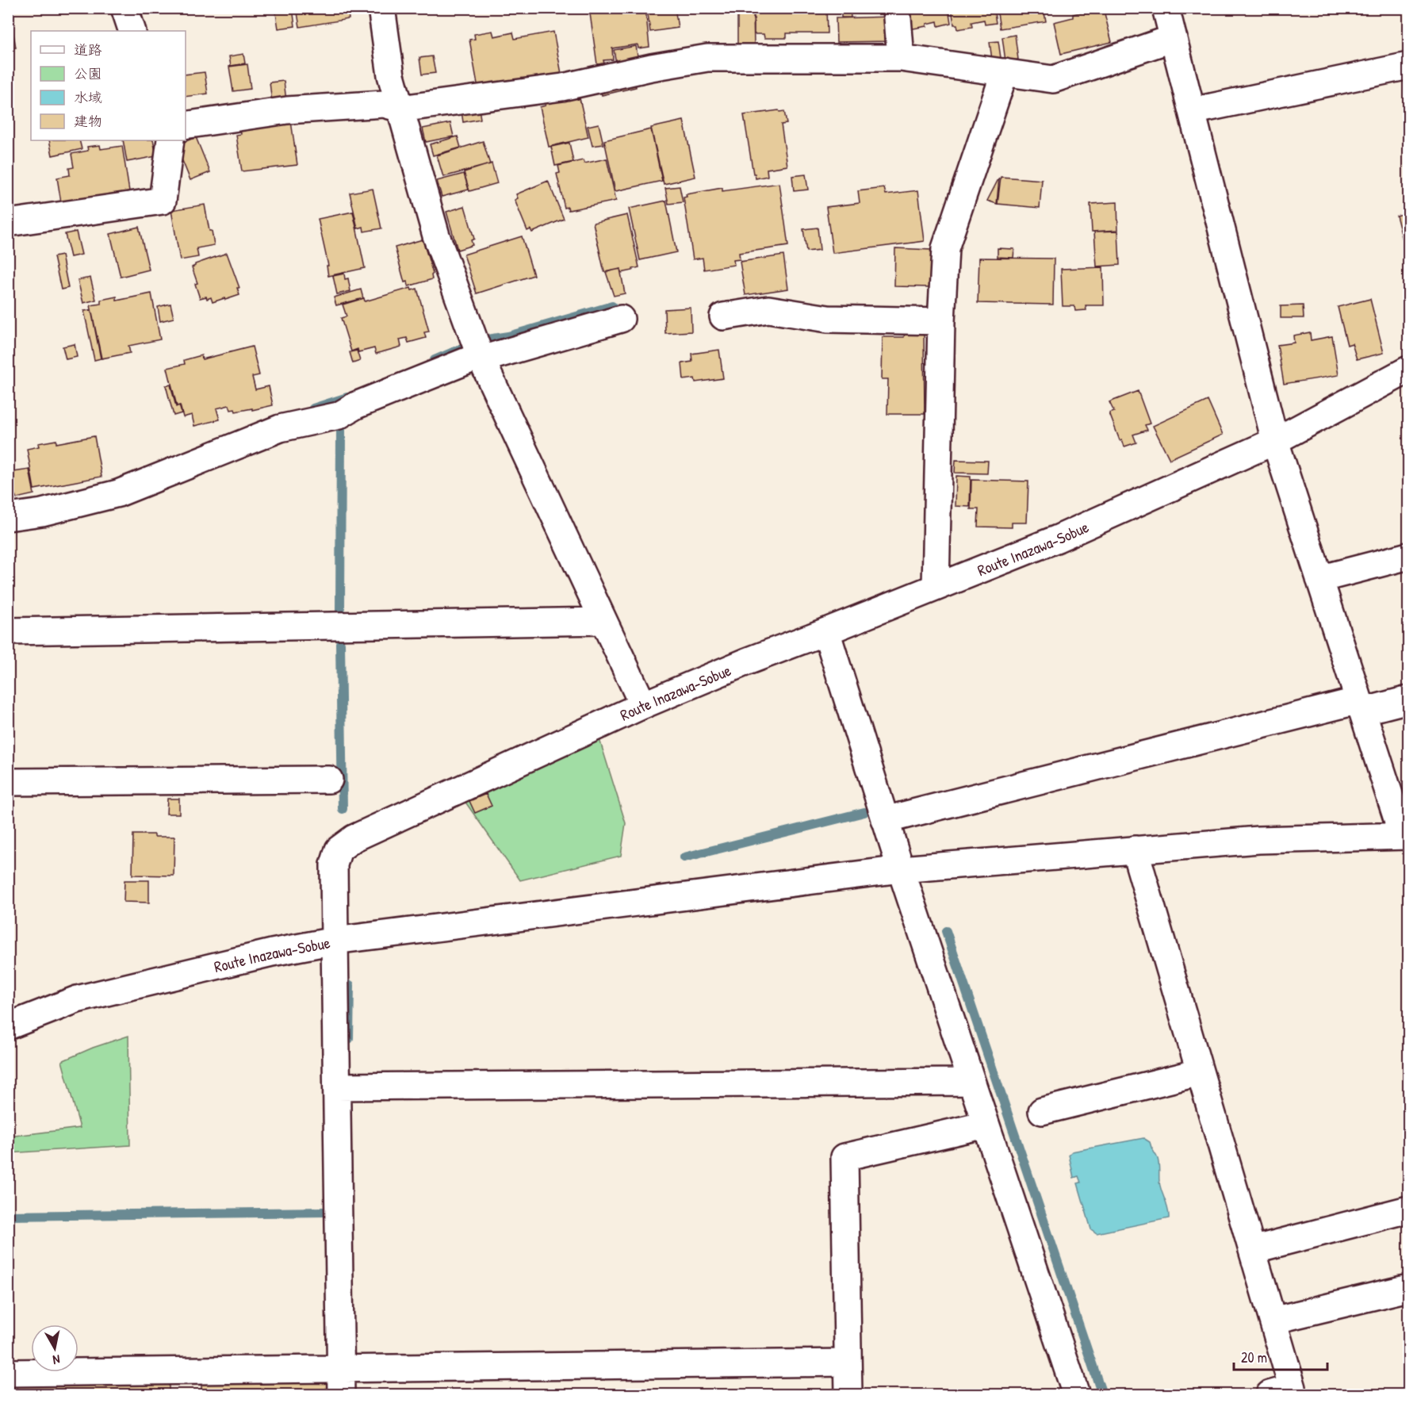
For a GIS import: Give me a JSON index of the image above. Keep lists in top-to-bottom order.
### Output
{
  "streets": {
    "street": ["Route Inazawa-Sobue"]
  },
  "legend": [
    "道路",
    "公園",
    "水域",
    "建物"
  ],
  "scale_bar": "20 m",
  "north": "bottom"
}
